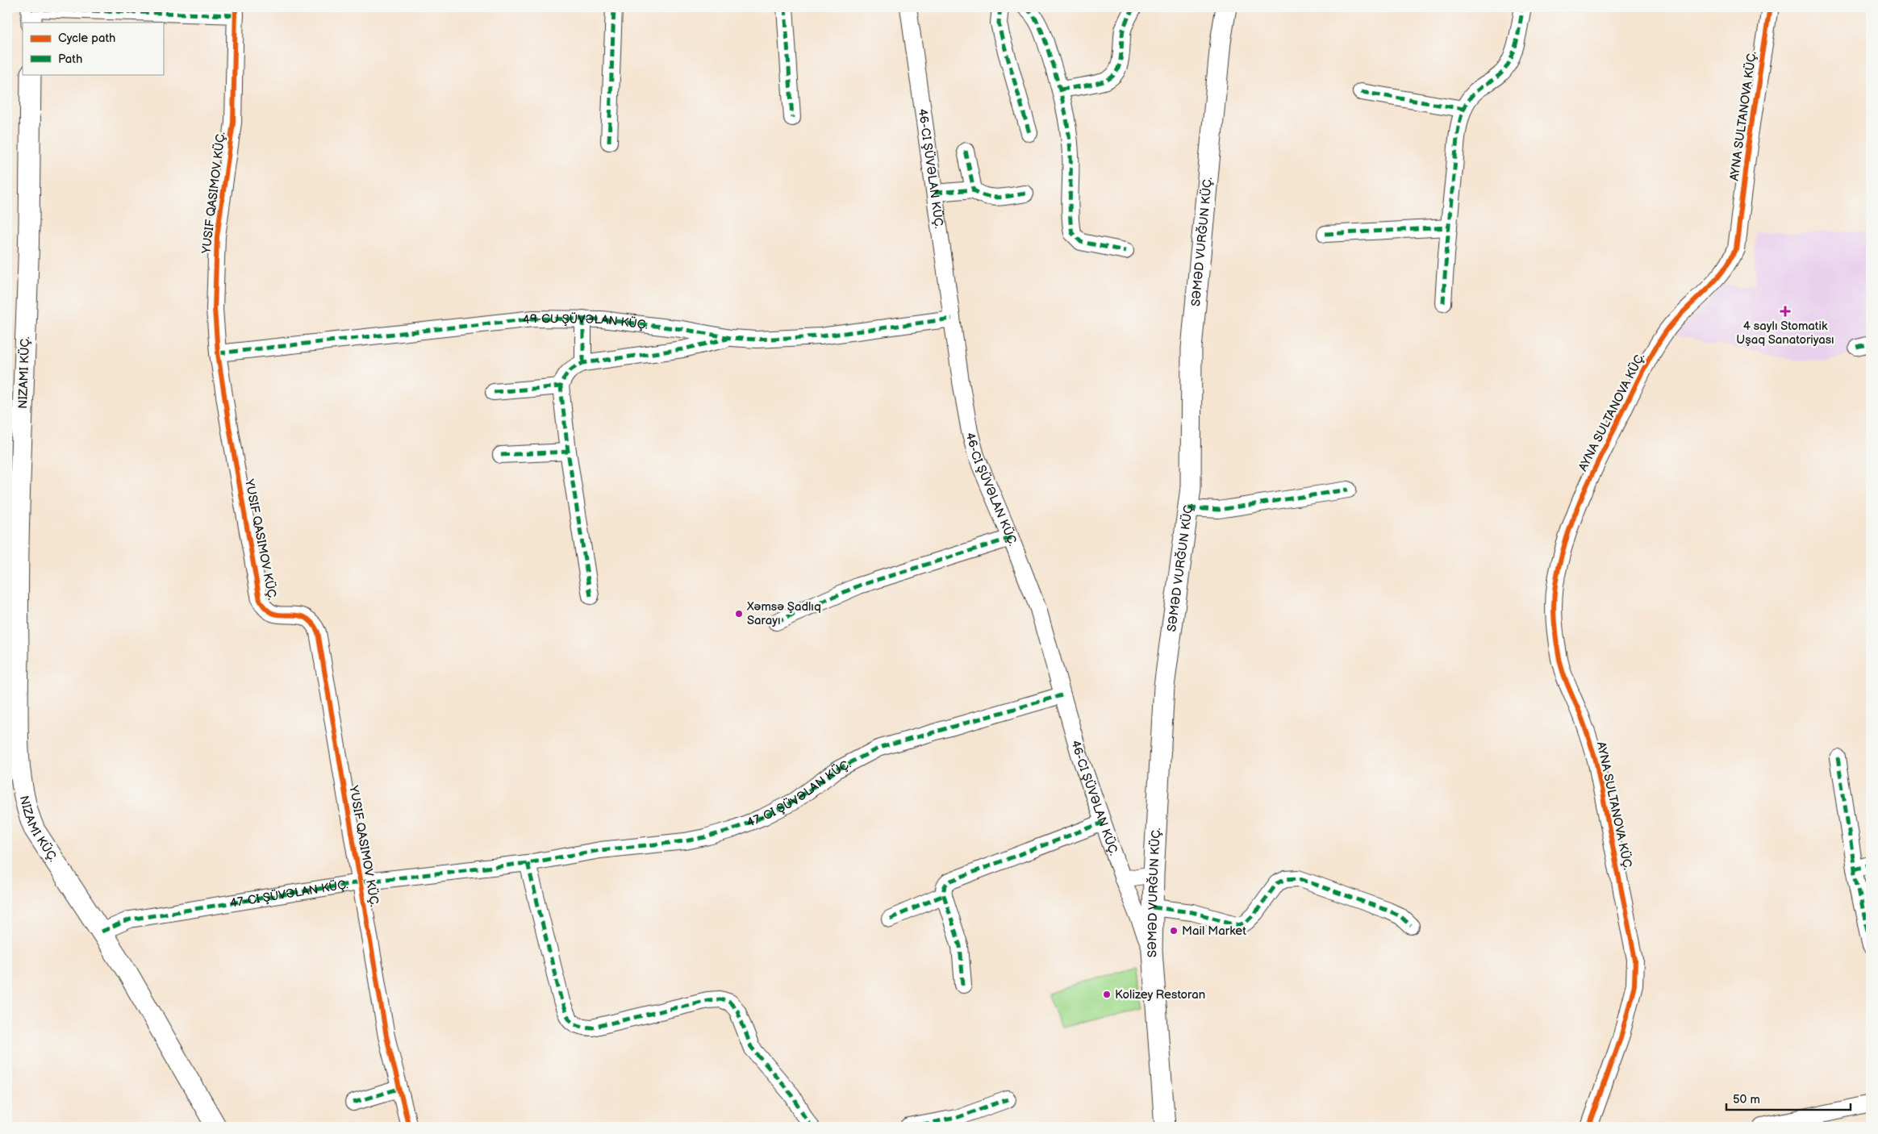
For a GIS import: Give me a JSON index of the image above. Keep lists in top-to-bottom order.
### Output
{
  "streets": {
    "street": [
      "AYNA SULTANOVA KÜÇ.",
      "SƏMƏD VURĞUN KÜÇ.",
      "49-CU ŞÜVƏLAN KÜÇ.",
      "NIZAMI KÜÇ.",
      "47-CI ŞÜVƏLAN KÜÇ."
    ],
    "cycle path": ["YUSIF QASIMOV KÜÇ."]
  },
  "crossings": [
    ["NIZAMI KÜÇ.", "47-CI ŞÜVƏLAN KÜÇ."]
  ],
  "places": {
    "health": ["4 saylı Stomatik Uşaq Sanatoriyası"],
    "other": ["Xəmsə Şadlıq Sarayı", "Mail Market", "Kolizey Restoran"]
  },
  "legend": ["Cycle path", "Path"],
  "scale_bar": "50 m"
}
